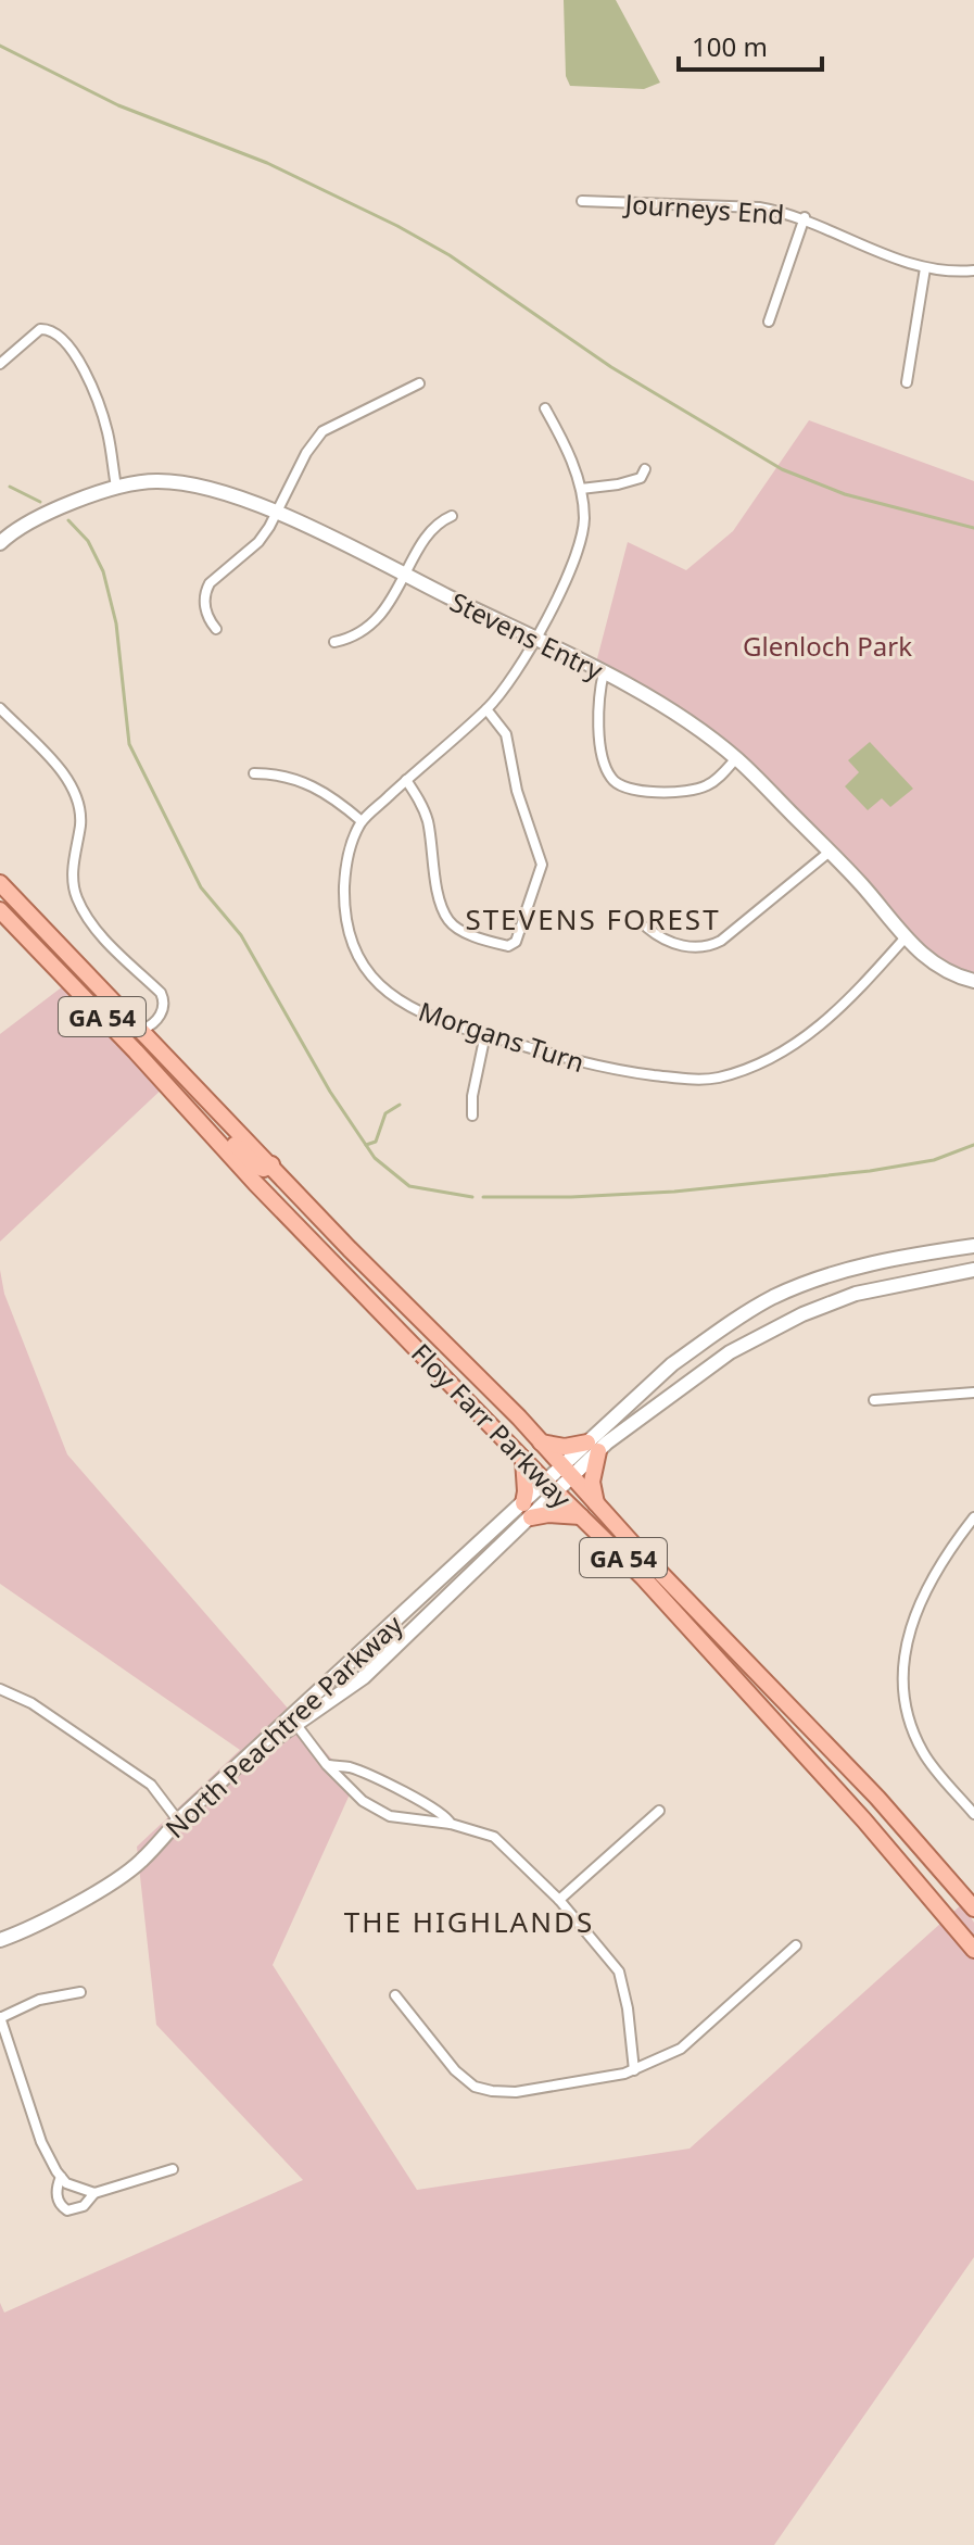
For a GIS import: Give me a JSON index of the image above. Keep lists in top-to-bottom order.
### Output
{
  "streets": {
    "main road": ["GA 54", "Floy Farr Parkway"],
    "street": [
      "Journeys End",
      "Stevens Entry",
      "Morgans Turn",
      "North Peachtree Parkway"
    ]
  },
  "crossings": [
    ["Stevens Entry", "Morgans Turn"],
    ["Floy Farr Parkway", "North Peachtree Parkway"]
  ],
  "districts": ["STEVENS FOREST", "THE HIGHLANDS"],
  "parks": ["Glenloch Park"],
  "scale_bar": "100 m"
}
